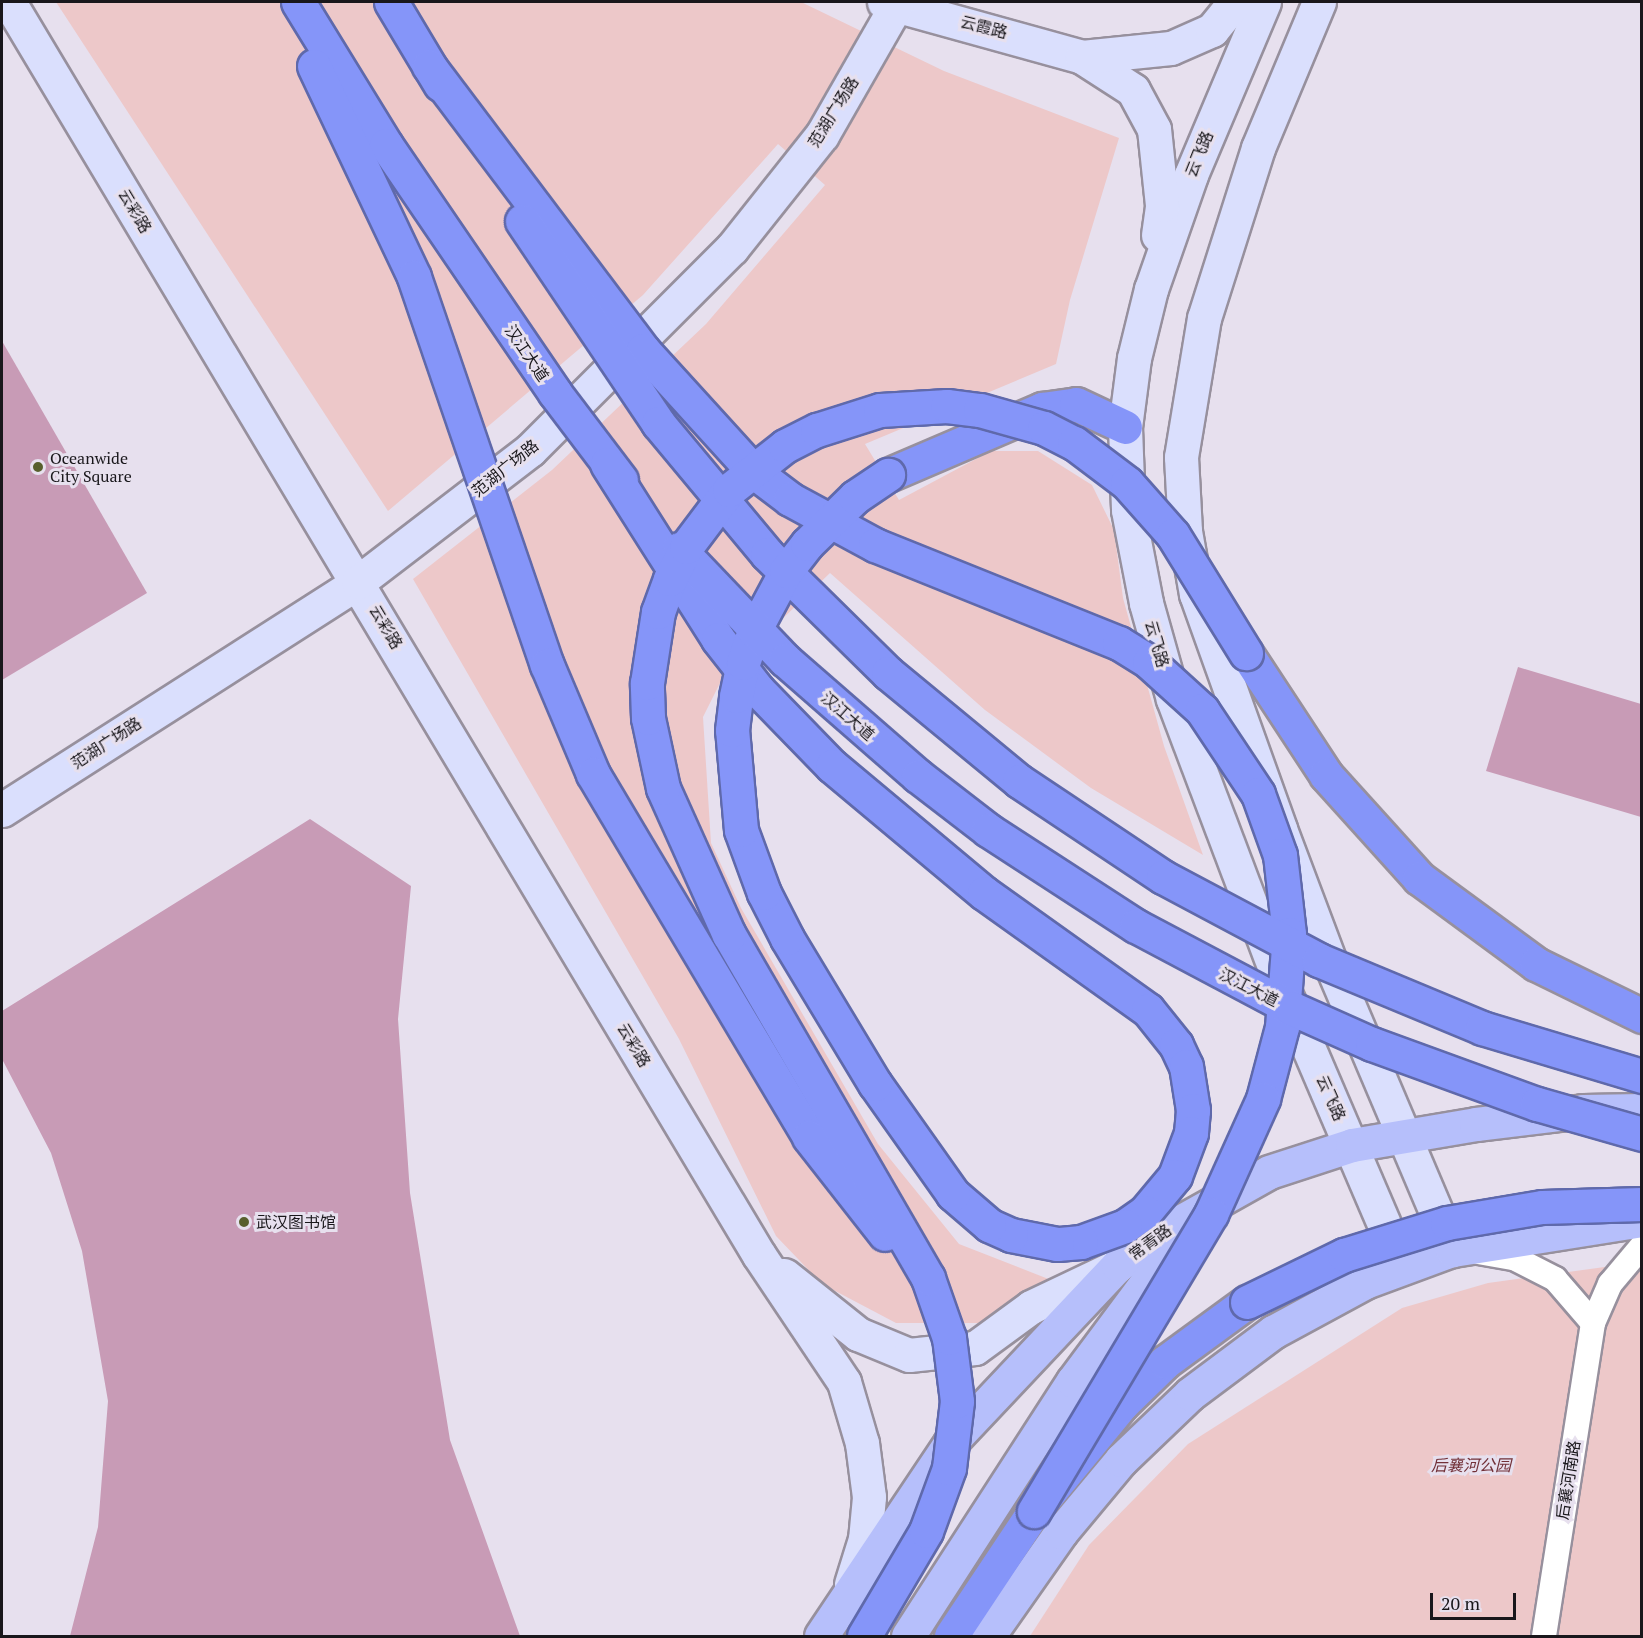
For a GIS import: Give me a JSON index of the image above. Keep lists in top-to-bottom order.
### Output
{
  "streets": {
    "highway": ["汉江大道"],
    "main road": ["常青路"],
    "street": [
      "云霞路",
      "范湖广场路",
      "云飞路",
      "云彩路",
      "后襄河南路"
    ]
  },
  "crossings": [
    ["云霞路", "范湖广场路"],
    ["范湖广场路", "云彩路"],
    ["云飞路", "常青路"],
    ["云彩路", "常青路"]
  ],
  "parks": ["后襄河公园"],
  "places": ["Oceanwide City Square", "武汉图书馆"],
  "scale_bar": "20 m"
}
